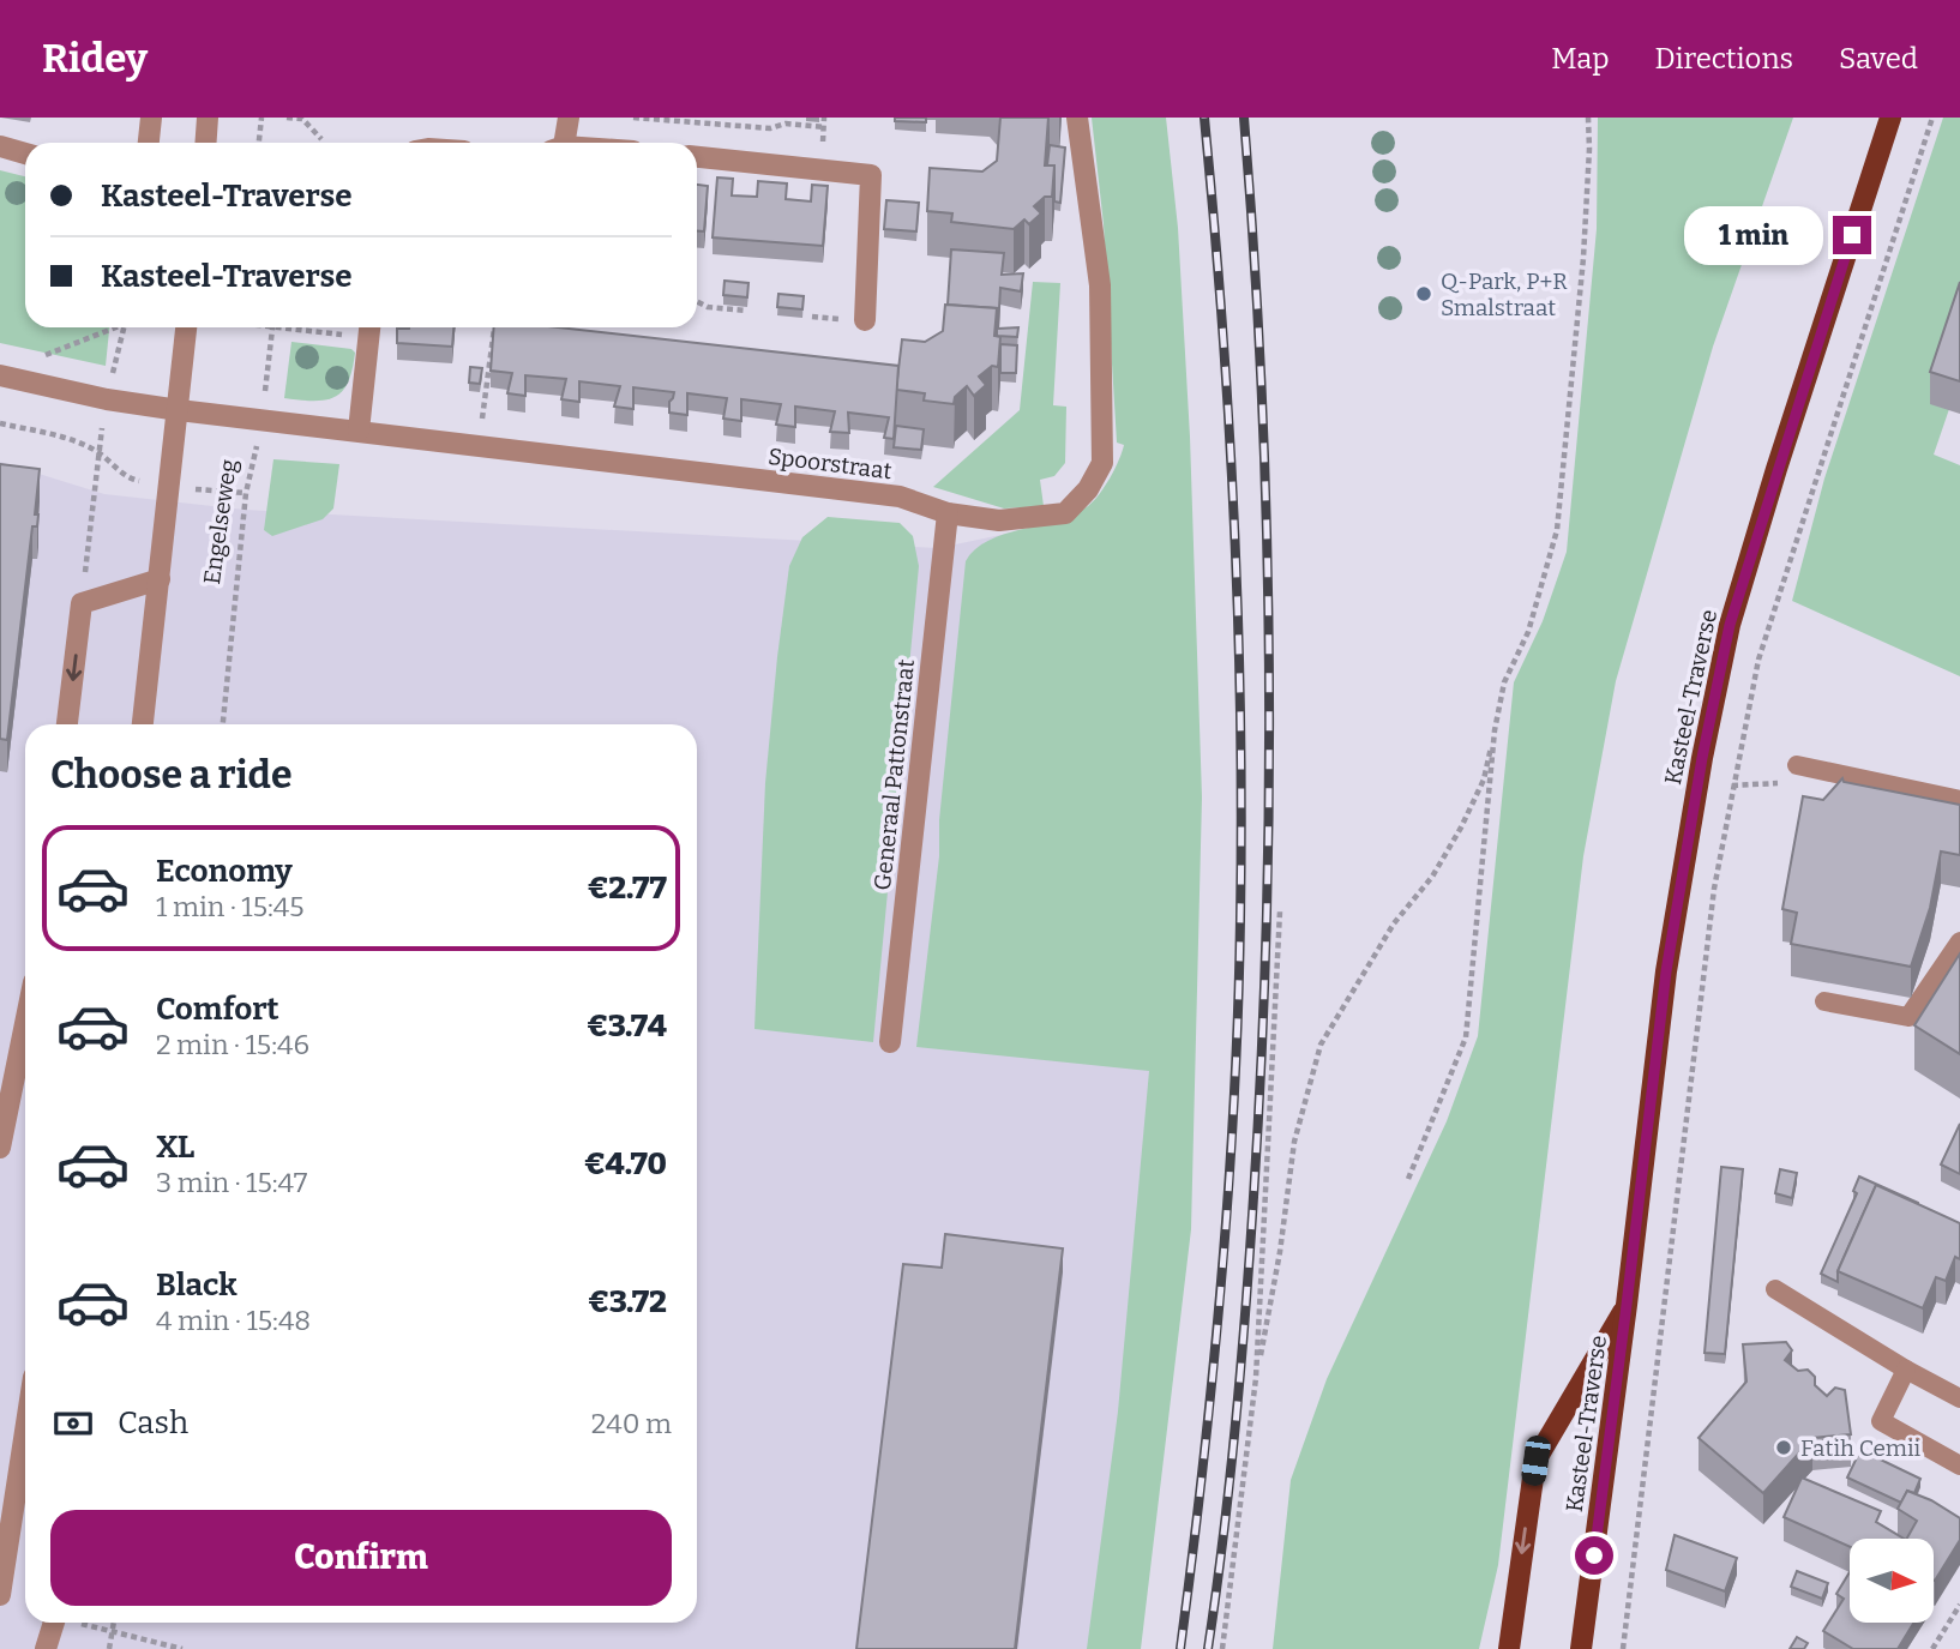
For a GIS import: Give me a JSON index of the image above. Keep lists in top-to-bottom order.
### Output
{
  "streets": {
    "main road": ["Kasteel-Traverse"],
    "street": ["Spoorstraat", "Generaal Pattonstraat"],
    "path": ["Engelseweg"]
  },
  "crossings": [
    ["Spoorstraat", "Engelseweg"],
    ["Spoorstraat", "Generaal Pattonstraat"]
  ],
  "places": ["Q-Park, P+R Smalstraat", "Fatih Cemii"],
  "north": "right",
  "page": {
    "header": "Ridey",
    "nav": ["Map", "Directions", "Saved"],
    "banner": ["Kasteel-Traverse", "Kasteel-Traverse"],
    "bubble": "1 min",
    "heading": "Choose a ride",
    "list": [
      {
        "name": "Economy",
        "note": "1 min · 15:45",
        "value": "€2.77"
      },
      {
        "name": "Comfort",
        "note": "2 min · 15:46",
        "value": "€3.74"
      },
      {
        "name": "XL",
        "note": "3 min · 15:47",
        "value": "€4.70"
      },
      {
        "name": "Black",
        "note": "4 min · 15:48",
        "value": "€3.72"
      }
    ],
    "pay": ["Cash", "240 m"],
    "buttons": "Confirm"
  }
}
